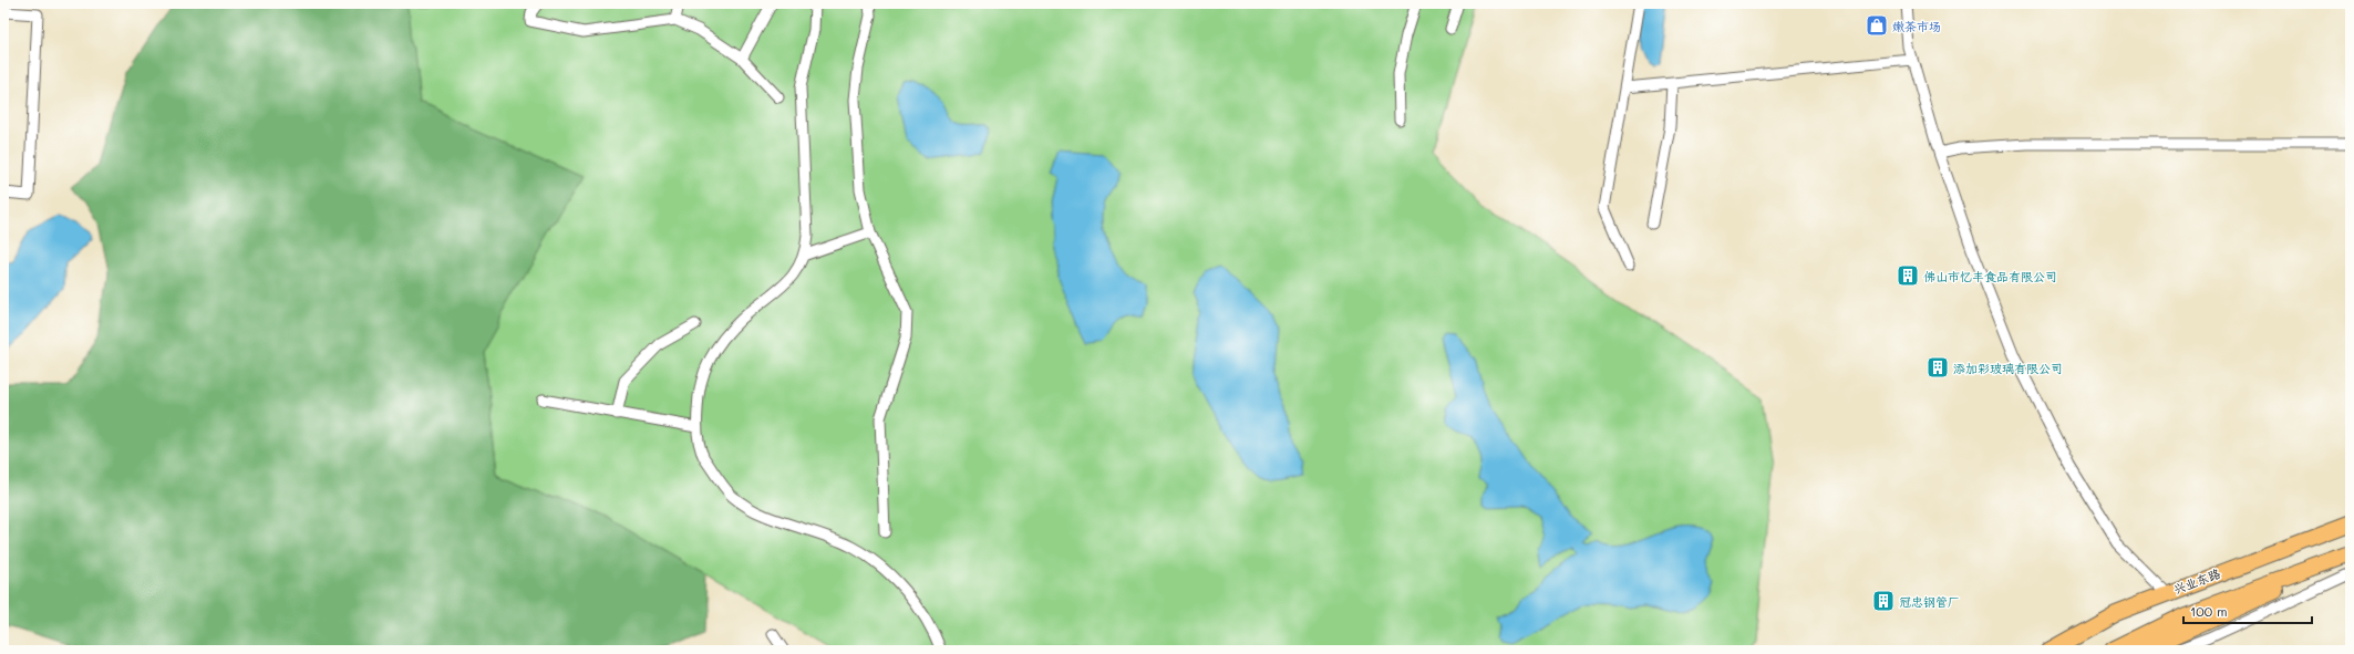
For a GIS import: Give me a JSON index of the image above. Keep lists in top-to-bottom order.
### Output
{
  "streets": {
    "main road": ["兴业东路"]
  },
  "places": {
    "shop": ["嫩茶市场"],
    "building": ["佛山市忆丰食品有限公司", "添加彩玻璃有限公司", "冠忠钢管厂"]
  },
  "scale_bar": "100 m"
}
